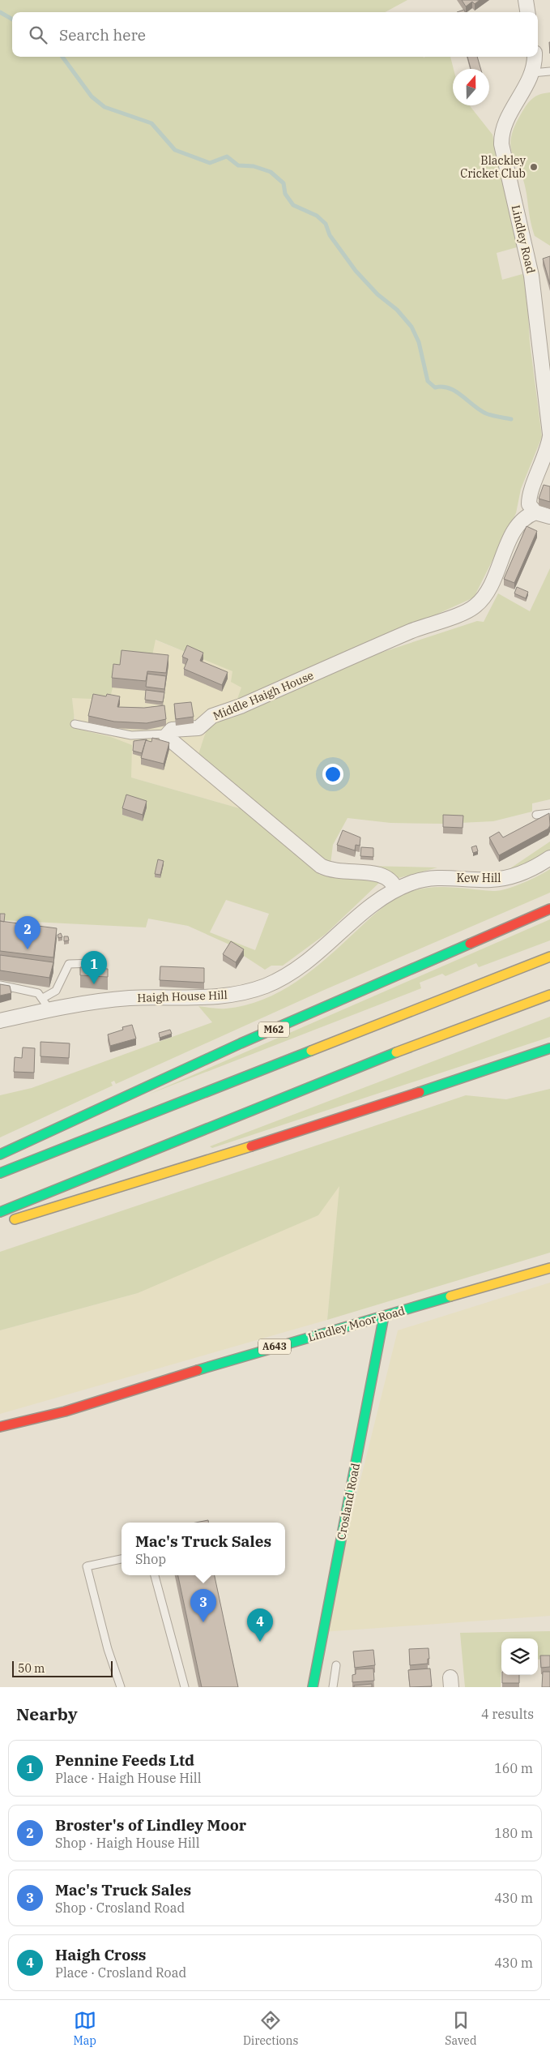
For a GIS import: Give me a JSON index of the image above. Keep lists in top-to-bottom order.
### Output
{
  "streets": {
    "main road": [
      "M62",
      "Lindley Moor Road",
      "A643",
      "Crosland Road"
    ],
    "street": [
      "Lindley Road",
      "Middle Haigh House",
      "Kew Hill",
      "Haigh House Hill"
    ]
  },
  "crossings": [
    ["Lindley Road", "Middle Haigh House"],
    ["Kew Hill", "Haigh House Hill"],
    ["Lindley Moor Road", "Crosland Road"]
  ],
  "places": ["Blackley Cricket Club"],
  "scale_bar": "50 m",
  "north": "top",
  "page": {
    "search": "Search here",
    "pins": [
      "2",
      "1",
      "3",
      "4"
    ],
    "popup": ["Mac's Truck Sales", "Shop"],
    "scale": "50 m",
    "heading": ["Nearby", "4 results"],
    "list": [
      {
        "mark": "1",
        "name": "Pennine Feeds Ltd",
        "note": "Place · Haigh House Hill",
        "value": "160 m"
      },
      {
        "mark": "2",
        "name": "Broster's of Lindley Moor",
        "note": "Shop · Haigh House Hill",
        "value": "180 m"
      },
      {
        "mark": "3",
        "name": "Mac's Truck Sales",
        "note": "Shop · Crosland Road",
        "value": "430 m"
      },
      {
        "mark": "4",
        "name": "Haigh Cross",
        "note": "Place · Crosland Road",
        "value": "430 m"
      }
    ],
    "nav": ["Map", "Directions", "Saved"]
  }
}
